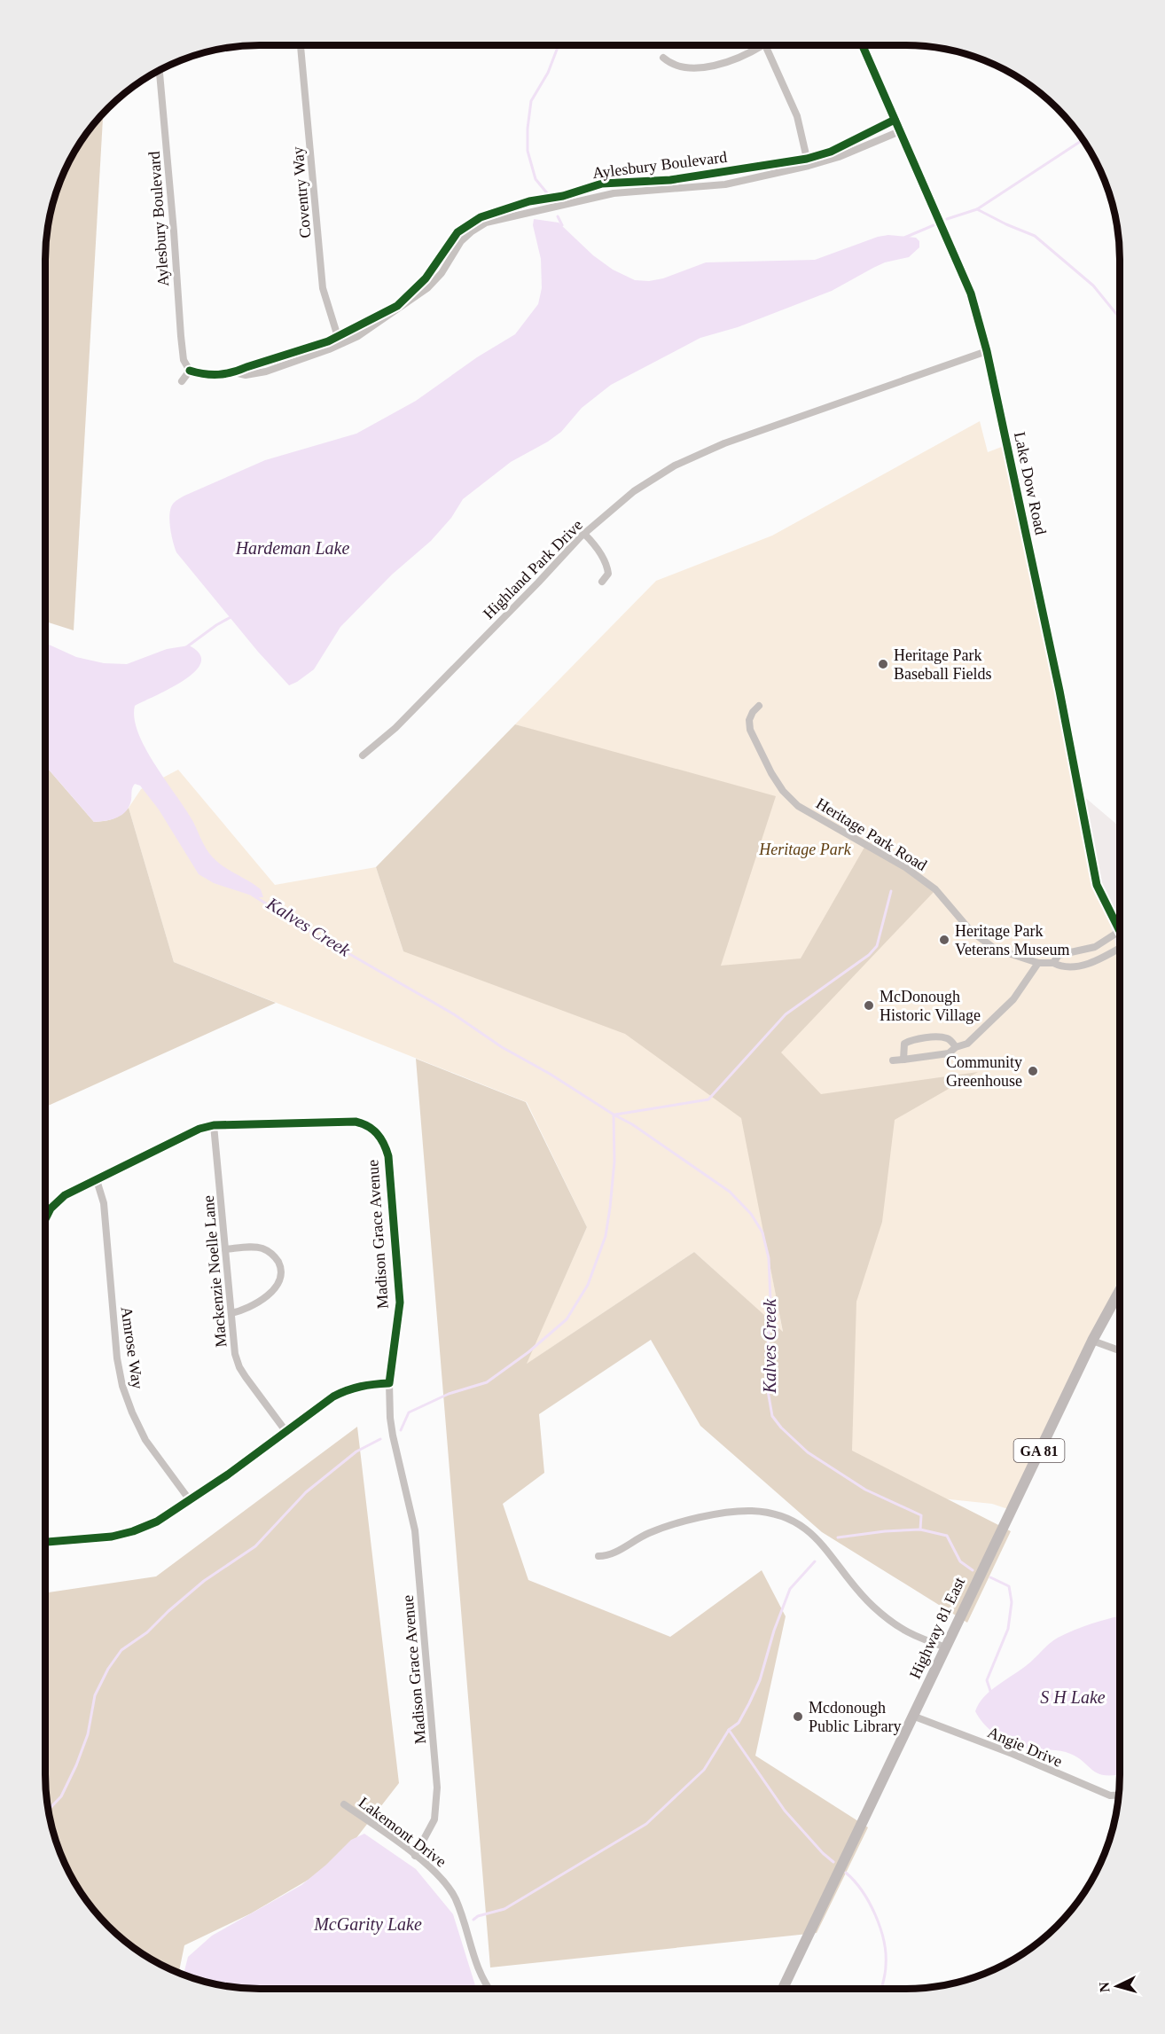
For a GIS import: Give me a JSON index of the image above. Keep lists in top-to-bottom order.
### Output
{
  "streets": {
    "main road": ["GA 81", "Highway 81 East"],
    "street": [
      "Aylesbury Boulevard",
      "Coventry Way",
      "Lake Dow Road",
      "Highland Park Drive",
      "Heritage Park Road",
      "Madison Grace Avenue",
      "Mackenzie Noelle Lane",
      "Amrose Way",
      "Angie Drive",
      "Lakemont Drive"
    ]
  },
  "crossings": [
    ["Aylesbury Boulevard", "Coventry Way"],
    ["Aylesbury Boulevard", "Lake Dow Road"],
    ["Lake Dow Road", "Highland Park Drive"],
    ["Lake Dow Road", "Heritage Park Road"],
    ["Madison Grace Avenue", "Mackenzie Noelle Lane"],
    ["Madison Grace Avenue", "Amrose Way"],
    ["Madison Grace Avenue", "Lakemont Drive"],
    ["Highway 81 East", "Angie Drive"]
  ],
  "water": [
    "Hardeman Lake",
    "Kalves Creek",
    "S H Lake",
    "McGarity Lake"
  ],
  "parks": ["Heritage Park"],
  "places": [
    "Heritage Park Baseball Fields",
    "Heritage Park Veterans Museum",
    "McDonough Historic Village",
    "Community Greenhouse",
    "Mcdonough Public Library"
  ],
  "north": "left"
}
